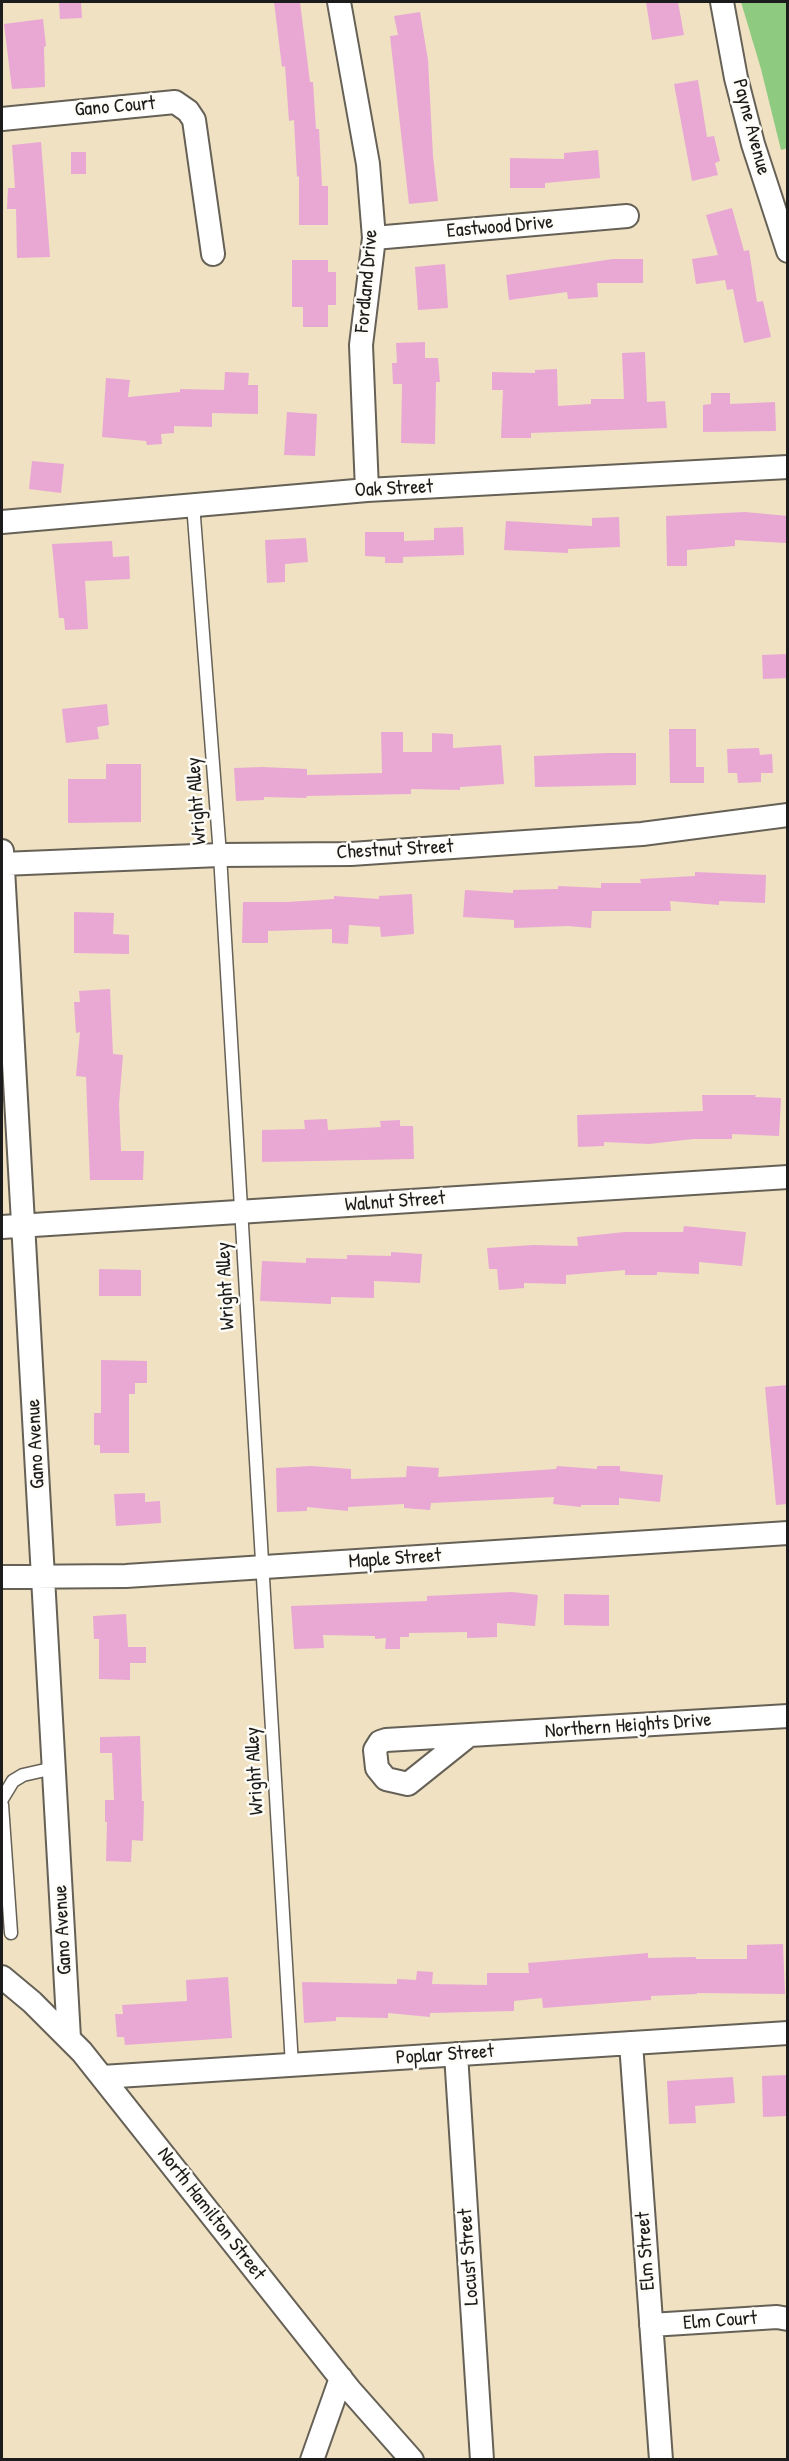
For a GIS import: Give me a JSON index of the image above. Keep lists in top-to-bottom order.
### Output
{
  "streets": {
    "street": [
      "Gano Court",
      "Payne Avenue",
      "Eastwood Drive",
      "Fordland Drive",
      "Oak Street",
      "Chestnut Street",
      "Walnut Street",
      "Gano Avenue",
      "Maple Street",
      "Northern Heights Drive",
      "Poplar Street",
      "North Hamilton Street",
      "Elm Street",
      "Locust Street",
      "Elm Court"
    ],
    "lane": ["Wright Alley"]
  },
  "crossings": [
    ["Eastwood Drive", "Fordland Drive"],
    ["Fordland Drive", "Oak Street"],
    ["Oak Street", "Wright Alley"],
    ["Wright Alley", "Chestnut Street"],
    ["Wright Alley", "Walnut Street"],
    ["Wright Alley", "Maple Street"],
    ["Wright Alley", "Poplar Street"],
    ["Chestnut Street", "Gano Avenue"],
    ["Walnut Street", "Gano Avenue"],
    ["Gano Avenue", "Maple Street"],
    ["Gano Avenue", "North Hamilton Street"],
    ["Poplar Street", "North Hamilton Street"],
    ["Poplar Street", "Elm Street"],
    ["Poplar Street", "Locust Street"],
    ["Elm Street", "Elm Court"]
  ]
}
